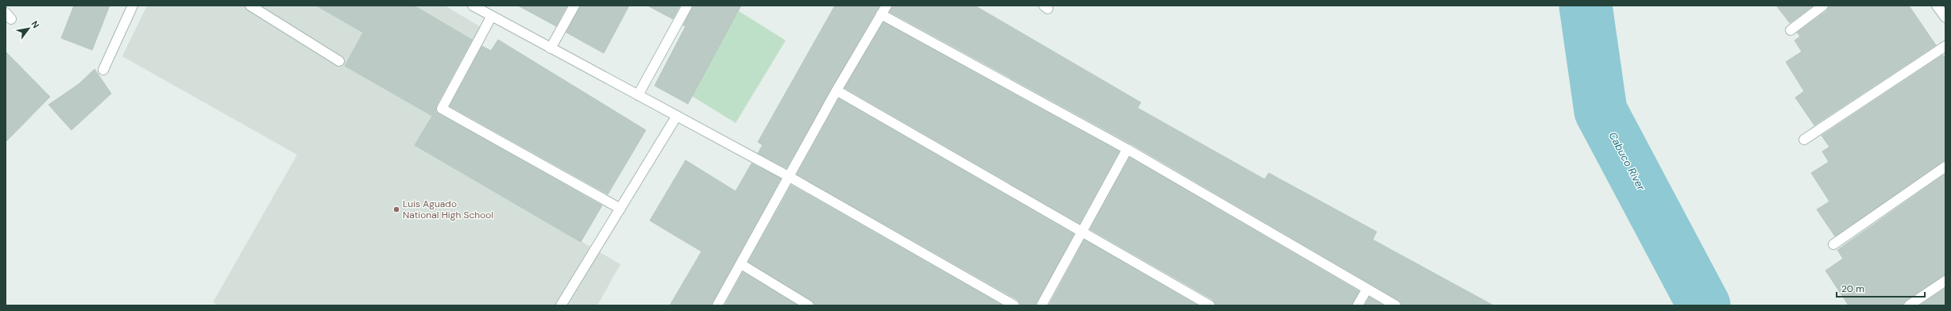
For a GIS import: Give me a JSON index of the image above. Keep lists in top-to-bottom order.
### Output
{
  "water": ["Cabuco River"],
  "places": ["Luis Aguado National High School"],
  "scale_bar": "20 m",
  "north": "top right"
}
